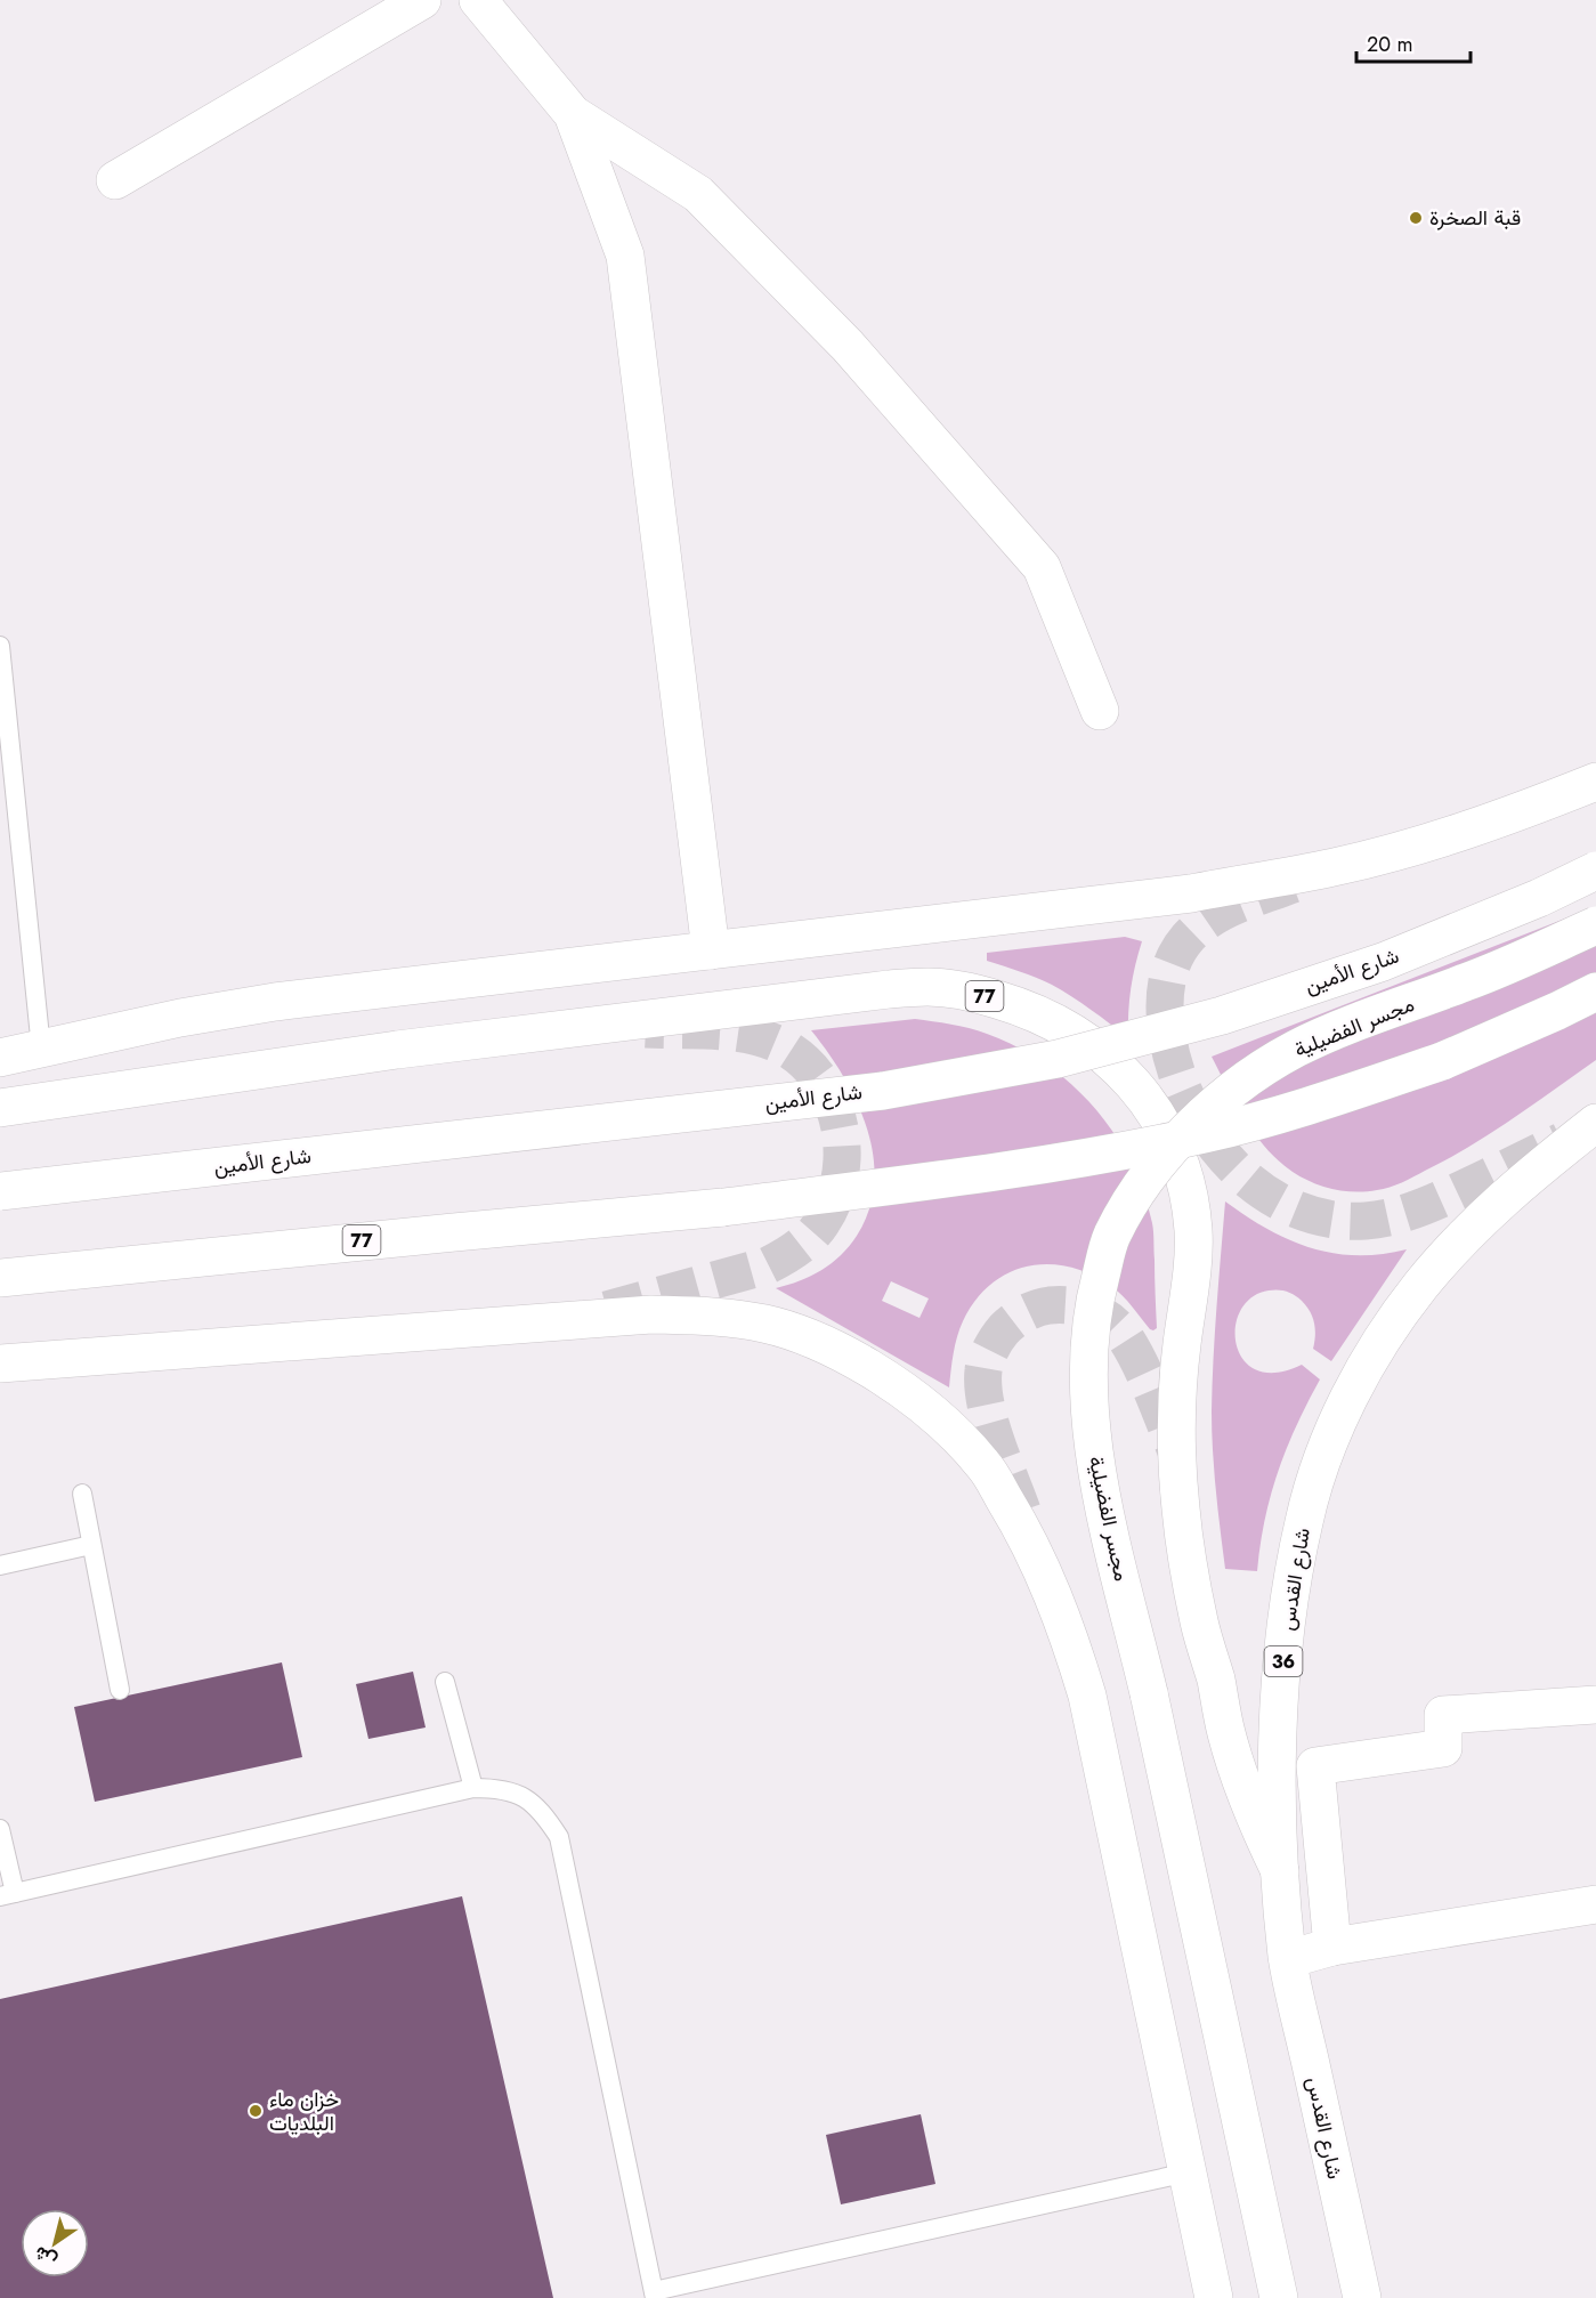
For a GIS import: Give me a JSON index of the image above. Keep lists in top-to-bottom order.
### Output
{
  "streets": {
    "main road": [
      "شارع الأمين",
      "77",
      "مجسر الفضيلية",
      "شارع القدس",
      "36"
    ]
  },
  "crossings": [
    ["77", "شارع القدس"]
  ],
  "places": ["قبة الصخرة", "خزان ماء البلديات"],
  "scale_bar": "20 m",
  "north": "bottom left"
}
